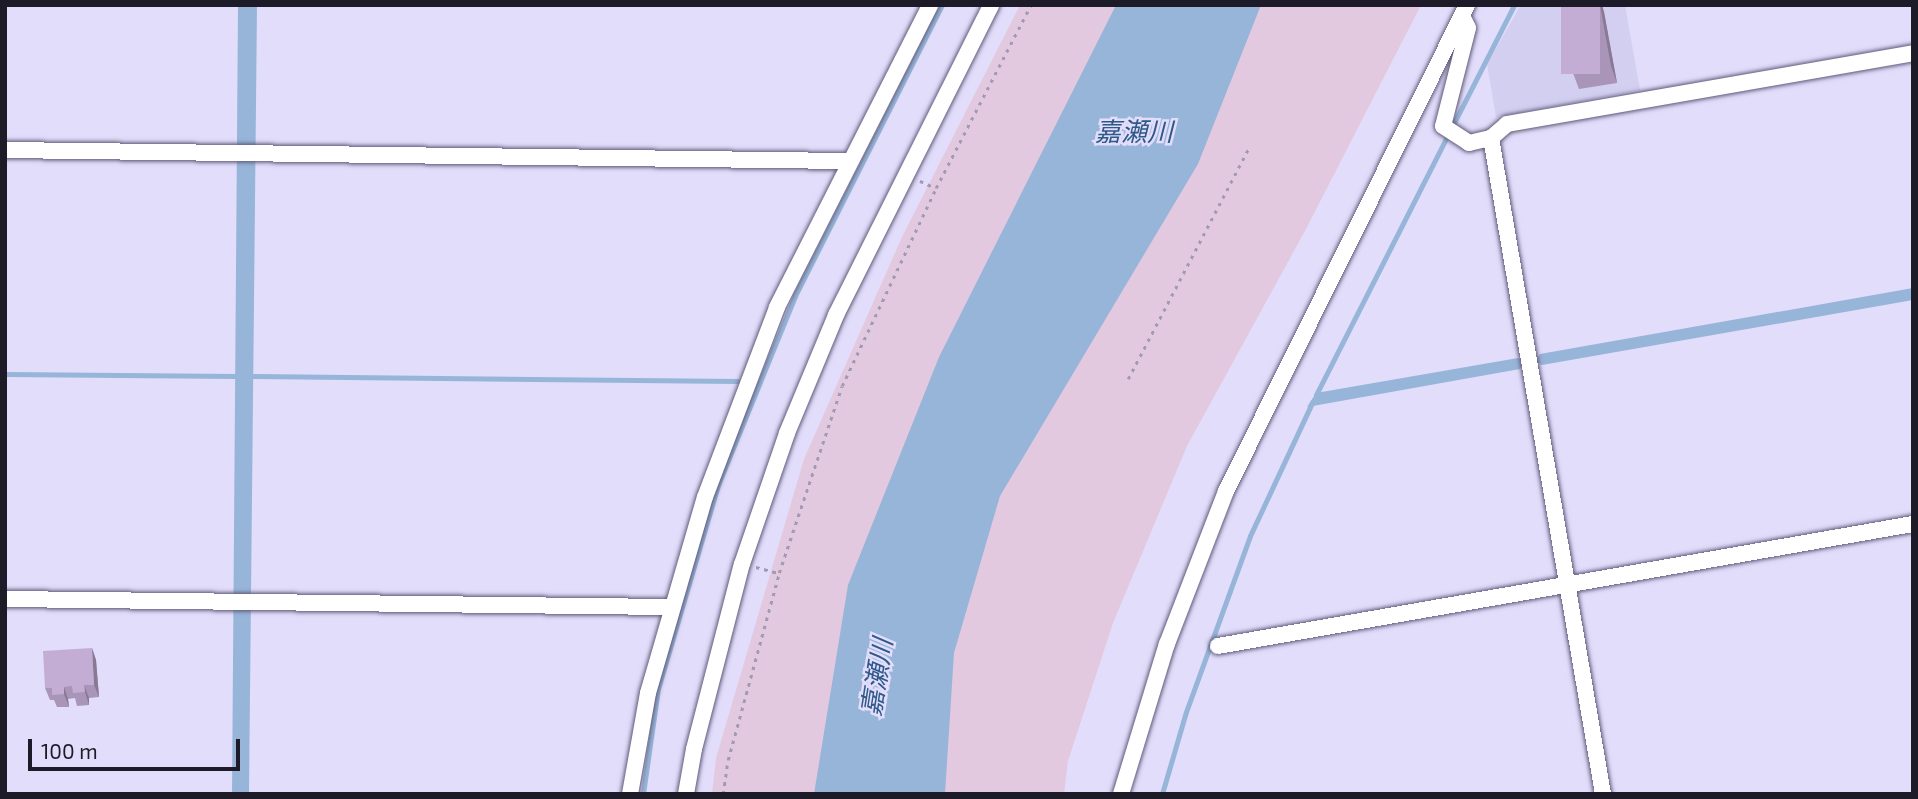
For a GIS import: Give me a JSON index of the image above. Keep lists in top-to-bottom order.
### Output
{
  "water": ["嘉瀬川"],
  "scale_bar": "100 m"
}
